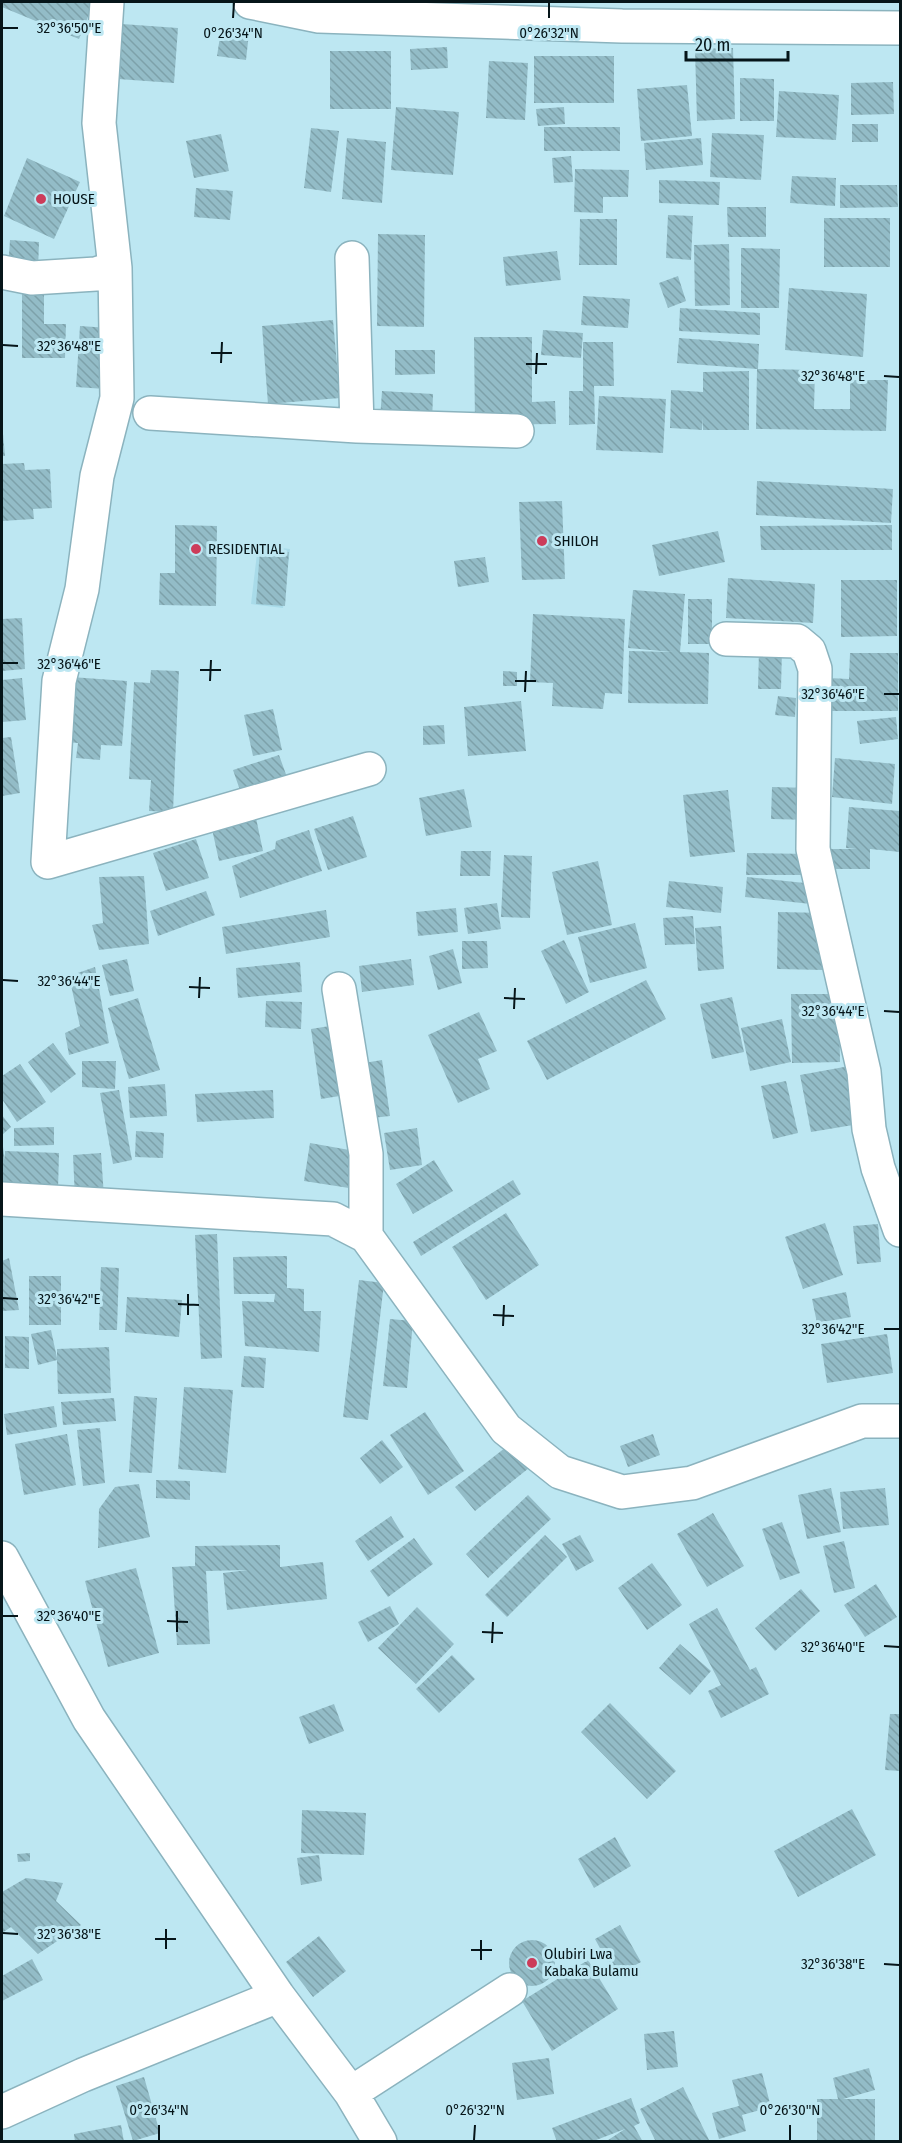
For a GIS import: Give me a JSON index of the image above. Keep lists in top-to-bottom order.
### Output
{
  "places": [
    "HOUSE",
    "SHILOH",
    "RESIDENTIAL",
    "Olubiri Lwa Kabaka Bulamu"
  ],
  "scale_bar": "20 m",
  "coordinates": [
    "32°36'50\"E",
    "0°26'34\"N",
    "0°26'32\"N",
    "32°36'48\"E",
    "32°36'46\"E",
    "32°36'44\"E",
    "32°36'42\"E",
    "32°36'40\"E",
    "32°36'38\"E",
    "0°26'30\"N"
  ]
}
